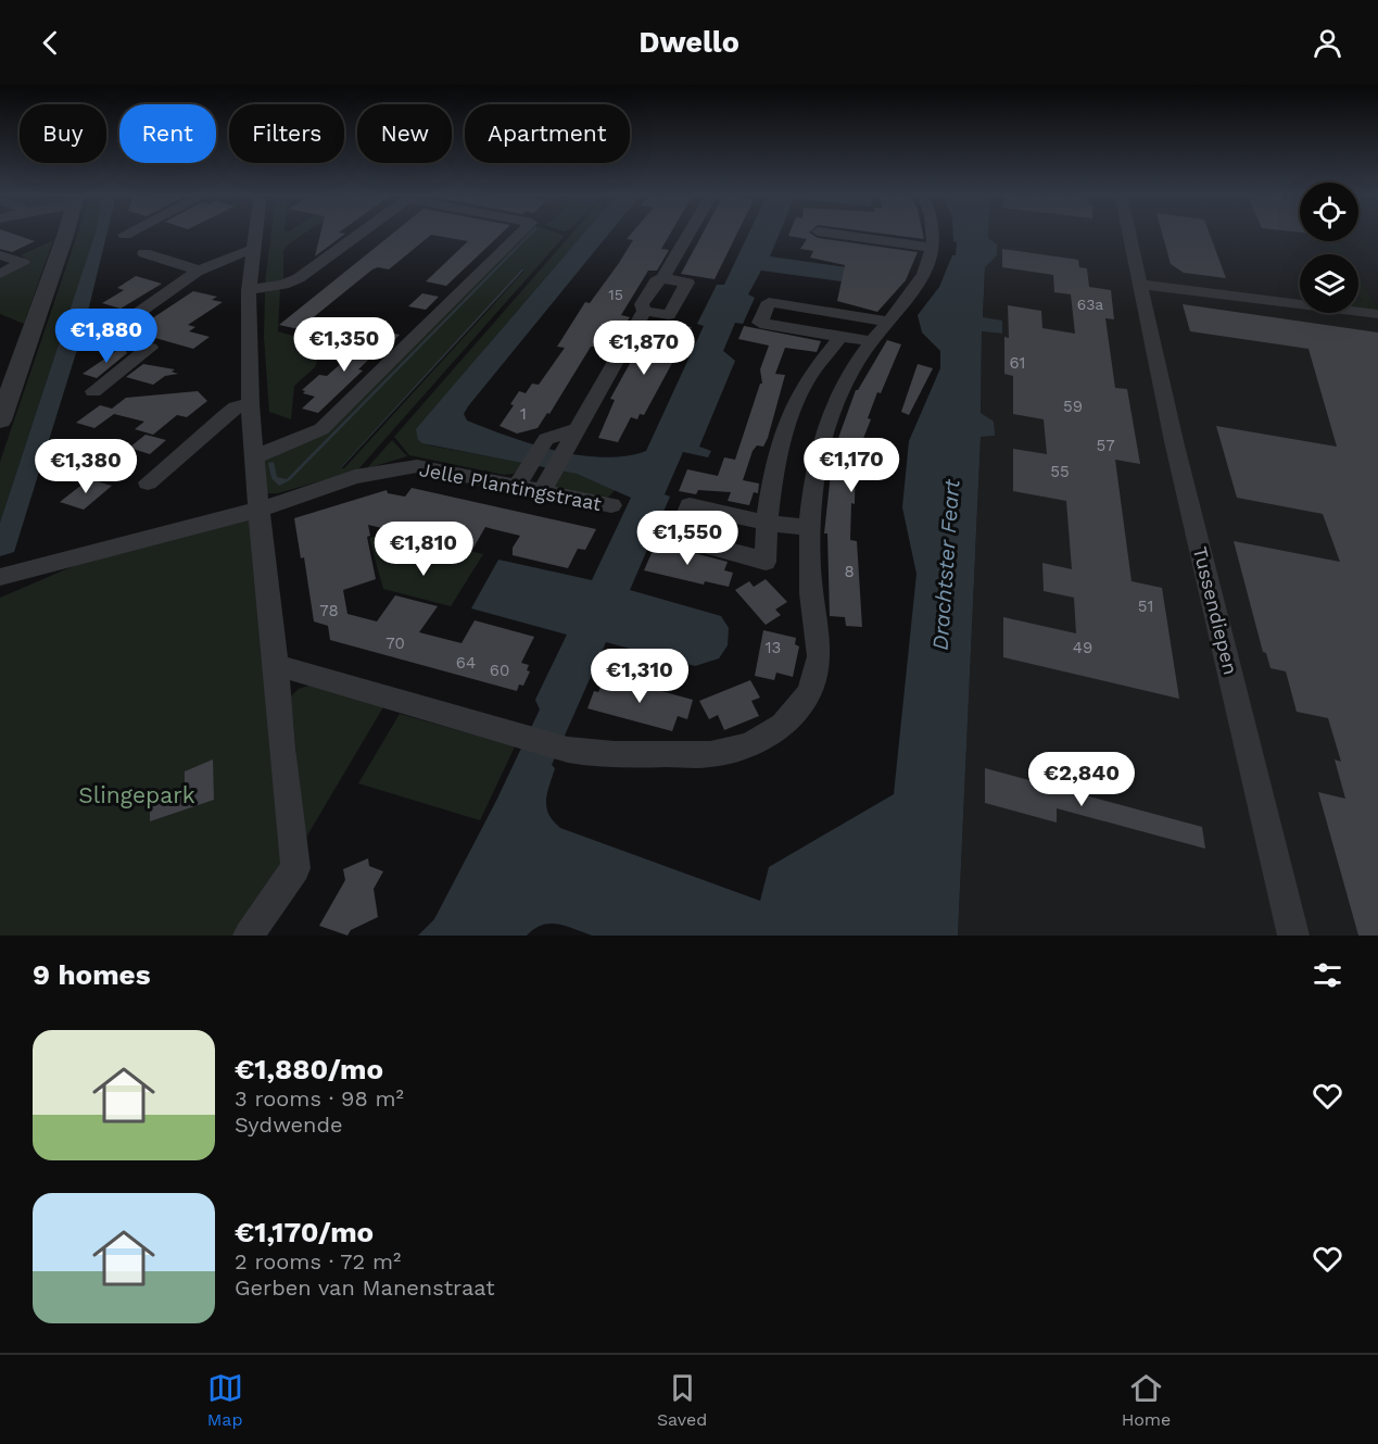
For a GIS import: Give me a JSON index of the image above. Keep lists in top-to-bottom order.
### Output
{
  "streets": {
    "street": ["Jelle Plantingstraat", "Tussendiepen"]
  },
  "water": ["Drachtster Feart"],
  "parks": ["Slingepark"],
  "house_numbers": [
    "15",
    "63a",
    "61",
    "59",
    "1",
    "57",
    "55",
    "8",
    "51",
    "78",
    "70",
    "13",
    "49",
    "64",
    "60"
  ],
  "page": {
    "header": "Dwello",
    "chip": [
      "Buy",
      "Rent",
      "Filters",
      "New",
      "Apartment"
    ],
    "price": [
      "€1,880",
      "€1,350",
      "€1,870",
      "€1,170",
      "€1,380",
      "€1,550",
      "€1,810",
      "€1,310",
      "€2,840"
    ],
    "heading": "9 homes",
    "list": [
      {
        "name": "€1,880/mo",
        "note": "3 rooms · 98 m² · Sydwende"
      },
      {
        "name": "€1,170/mo",
        "note": "2 rooms · 72 m² · Gerben van Manenstraat"
      }
    ],
    "tabs": ["Map", "Saved", "Home"]
  }
}
